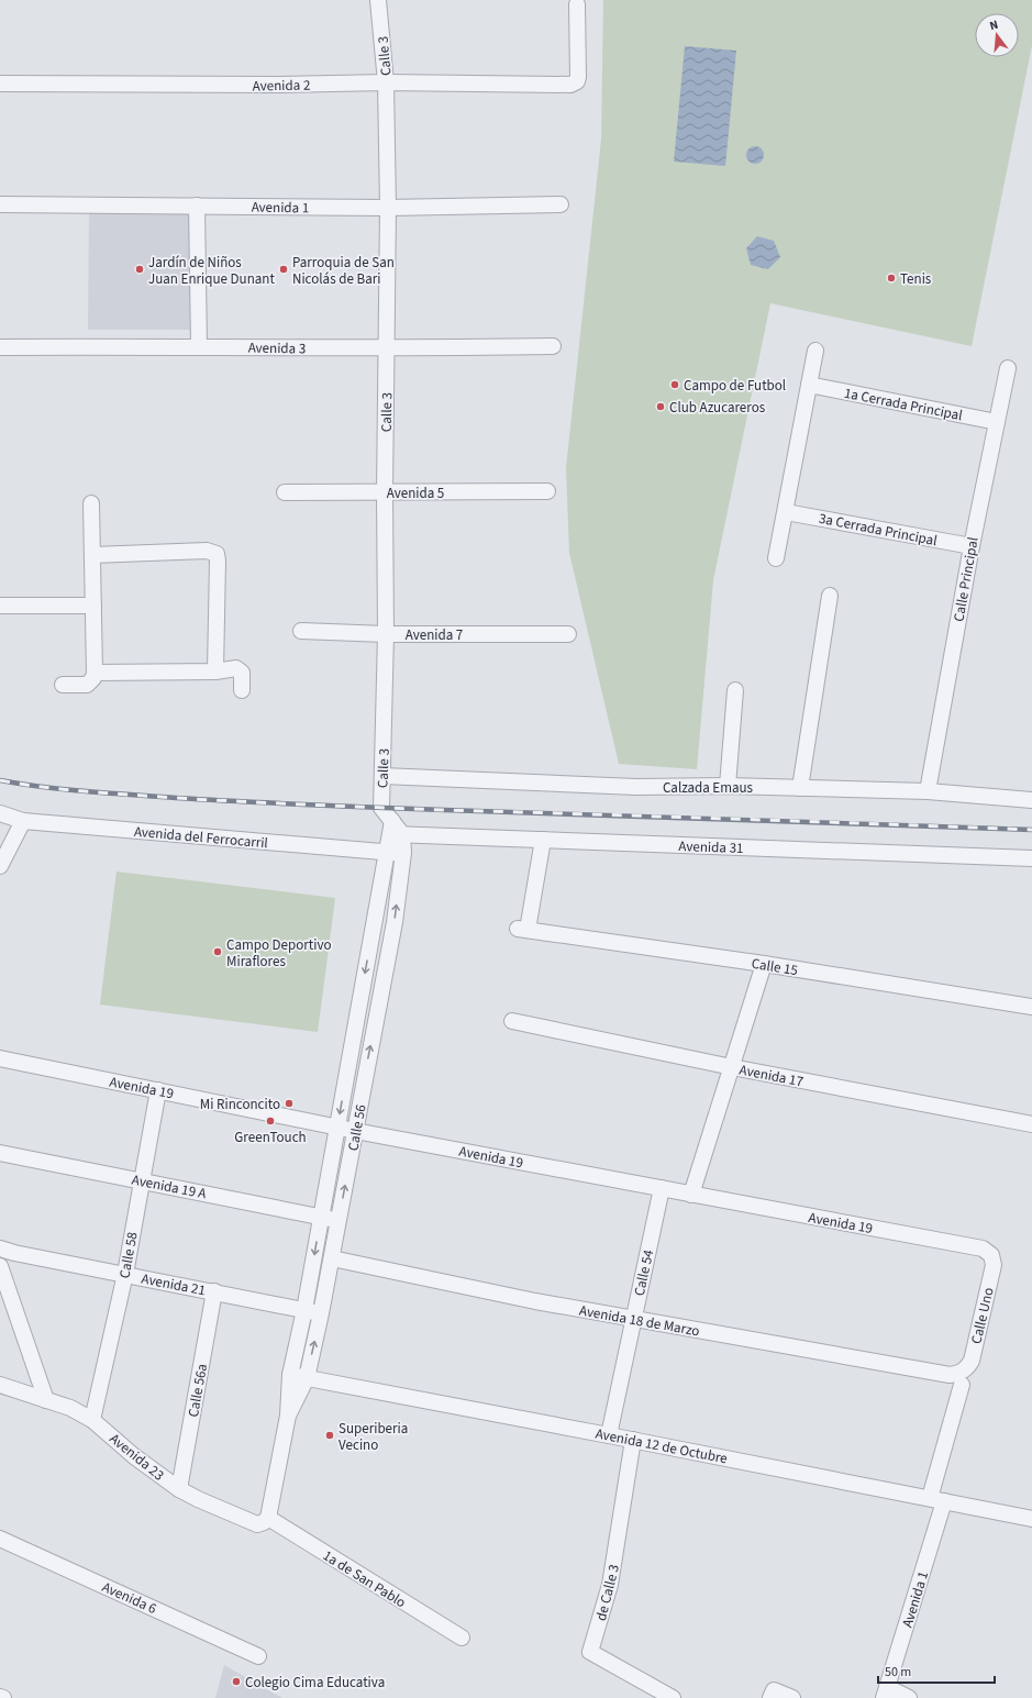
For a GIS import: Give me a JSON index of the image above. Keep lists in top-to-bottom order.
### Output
{
  "streets": {
    "street": [
      "Calle 3",
      "Avenida 2",
      "Avenida 1",
      "Avenida 3",
      "1a Cerrada Principal",
      "Avenida 5",
      "3a Cerrada Principal",
      "Calle Principal",
      "Avenida 7",
      "Calzada Emaus",
      "Avenida del Ferrocarril",
      "Avenida 31",
      "Calle 15",
      "Avenida 17",
      "Avenida 19",
      "Calle 56",
      "Avenida 19 A",
      "Calle 58",
      "Calle 54",
      "Avenida 21",
      "Calle Uno",
      "Avenida 18 de Marzo",
      "Calle 56a",
      "Avenida 12 de Octubre",
      "Avenida 23",
      "1a de San Pablo",
      "de Calle 3",
      "Avenida 6"
    ]
  },
  "crossings": [
    ["Calle 3", "Avenida 2"],
    ["Calle 3", "Avenida 1"],
    ["Calle 3", "Avenida 3"],
    ["Calle 3", "Avenida 5"],
    ["Calle 3", "Avenida 7"],
    ["Calle 3", "Calzada Emaus"],
    ["Calle 3", "Avenida 31"],
    ["Calle 3", "Calle 56"],
    ["Avenida 1", "Avenida 12 de Octubre"],
    ["1a Cerrada Principal", "Calle Principal"],
    ["3a Cerrada Principal", "Calle Principal"],
    ["Calle Principal", "Calzada Emaus"],
    ["Avenida del Ferrocarril", "Calle 56"],
    ["Avenida 31", "Calle 15"],
    ["Avenida 31", "Calle 56"],
    ["Avenida 19", "Calle 56"],
    ["Avenida 19", "Calle 58"],
    ["Avenida 19", "Calle 54"],
    ["Avenida 19", "Calle Uno"],
    ["Calle 56", "Avenida 19 A"],
    ["Calle 56", "Avenida 21"],
    ["Calle 56", "Avenida 18 de Marzo"],
    ["Calle 56", "Avenida 12 de Octubre"],
    ["Calle 56", "Avenida 23"],
    ["Calle 56", "1a de San Pablo"],
    ["Avenida 19 A", "Calle 58"],
    ["Calle 58", "Avenida 21"],
    ["Calle 58", "Avenida 23"],
    ["Calle 54", "Avenida 18 de Marzo"],
    ["Calle 54", "Avenida 12 de Octubre"],
    ["Avenida 21", "Calle 56a"],
    ["Calle Uno", "Avenida 18 de Marzo"],
    ["Calle 56a", "Avenida 23"],
    ["Avenida 12 de Octubre", "de Calle 3"],
    ["Avenida 23", "1a de San Pablo"]
  ],
  "places": [
    "Jardín de Niños Juan Enrique Dunant",
    "Parroquia de San Nicolás de Bari",
    "Tenis",
    "Campo de Futbol",
    "Club Azucareros",
    "Campo Deportivo Miraflores",
    "Mi Rinconcito",
    "GreenTouch",
    "Superiberia Vecino",
    "Colegio Cima Educativa"
  ],
  "scale_bar": "50 m",
  "north": "top"
}
